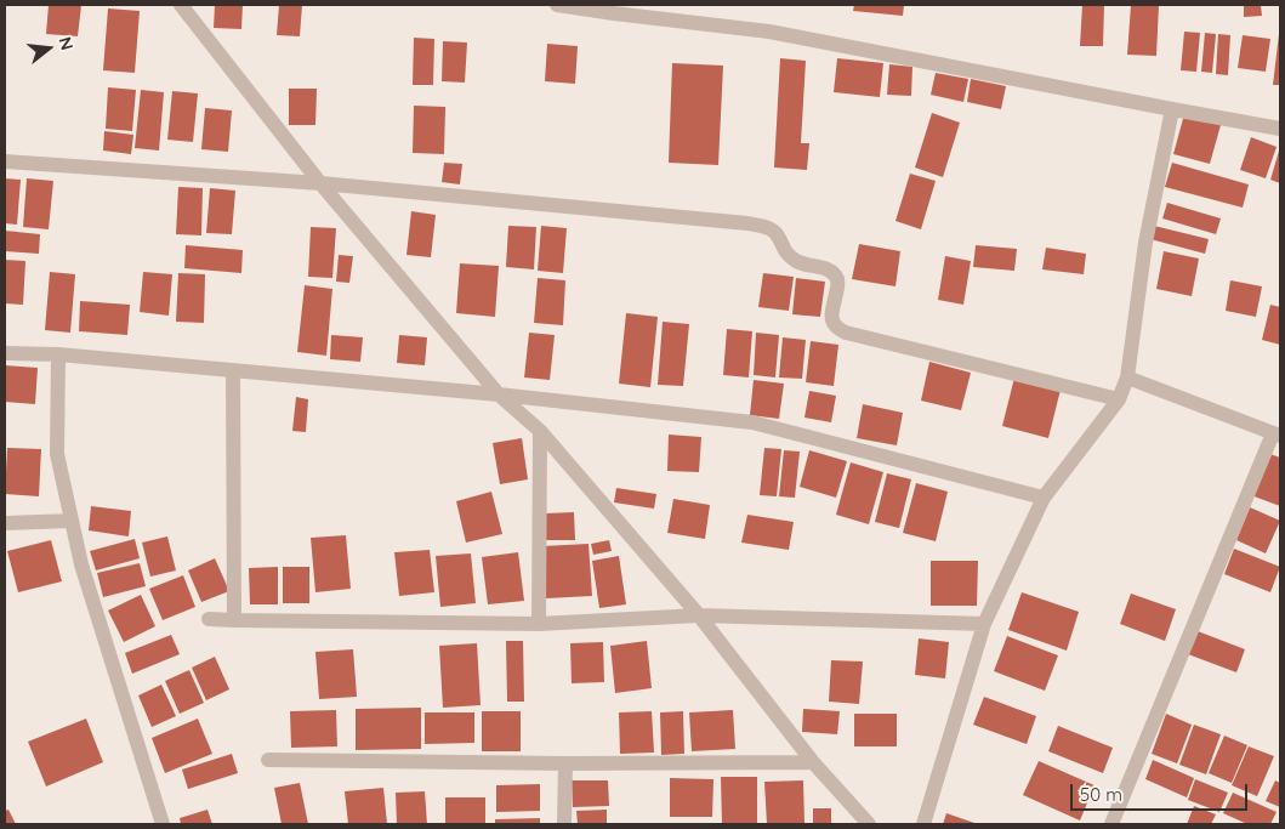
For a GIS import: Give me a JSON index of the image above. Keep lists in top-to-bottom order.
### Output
{
  "scale_bar": "50 m",
  "north": "right"
}
